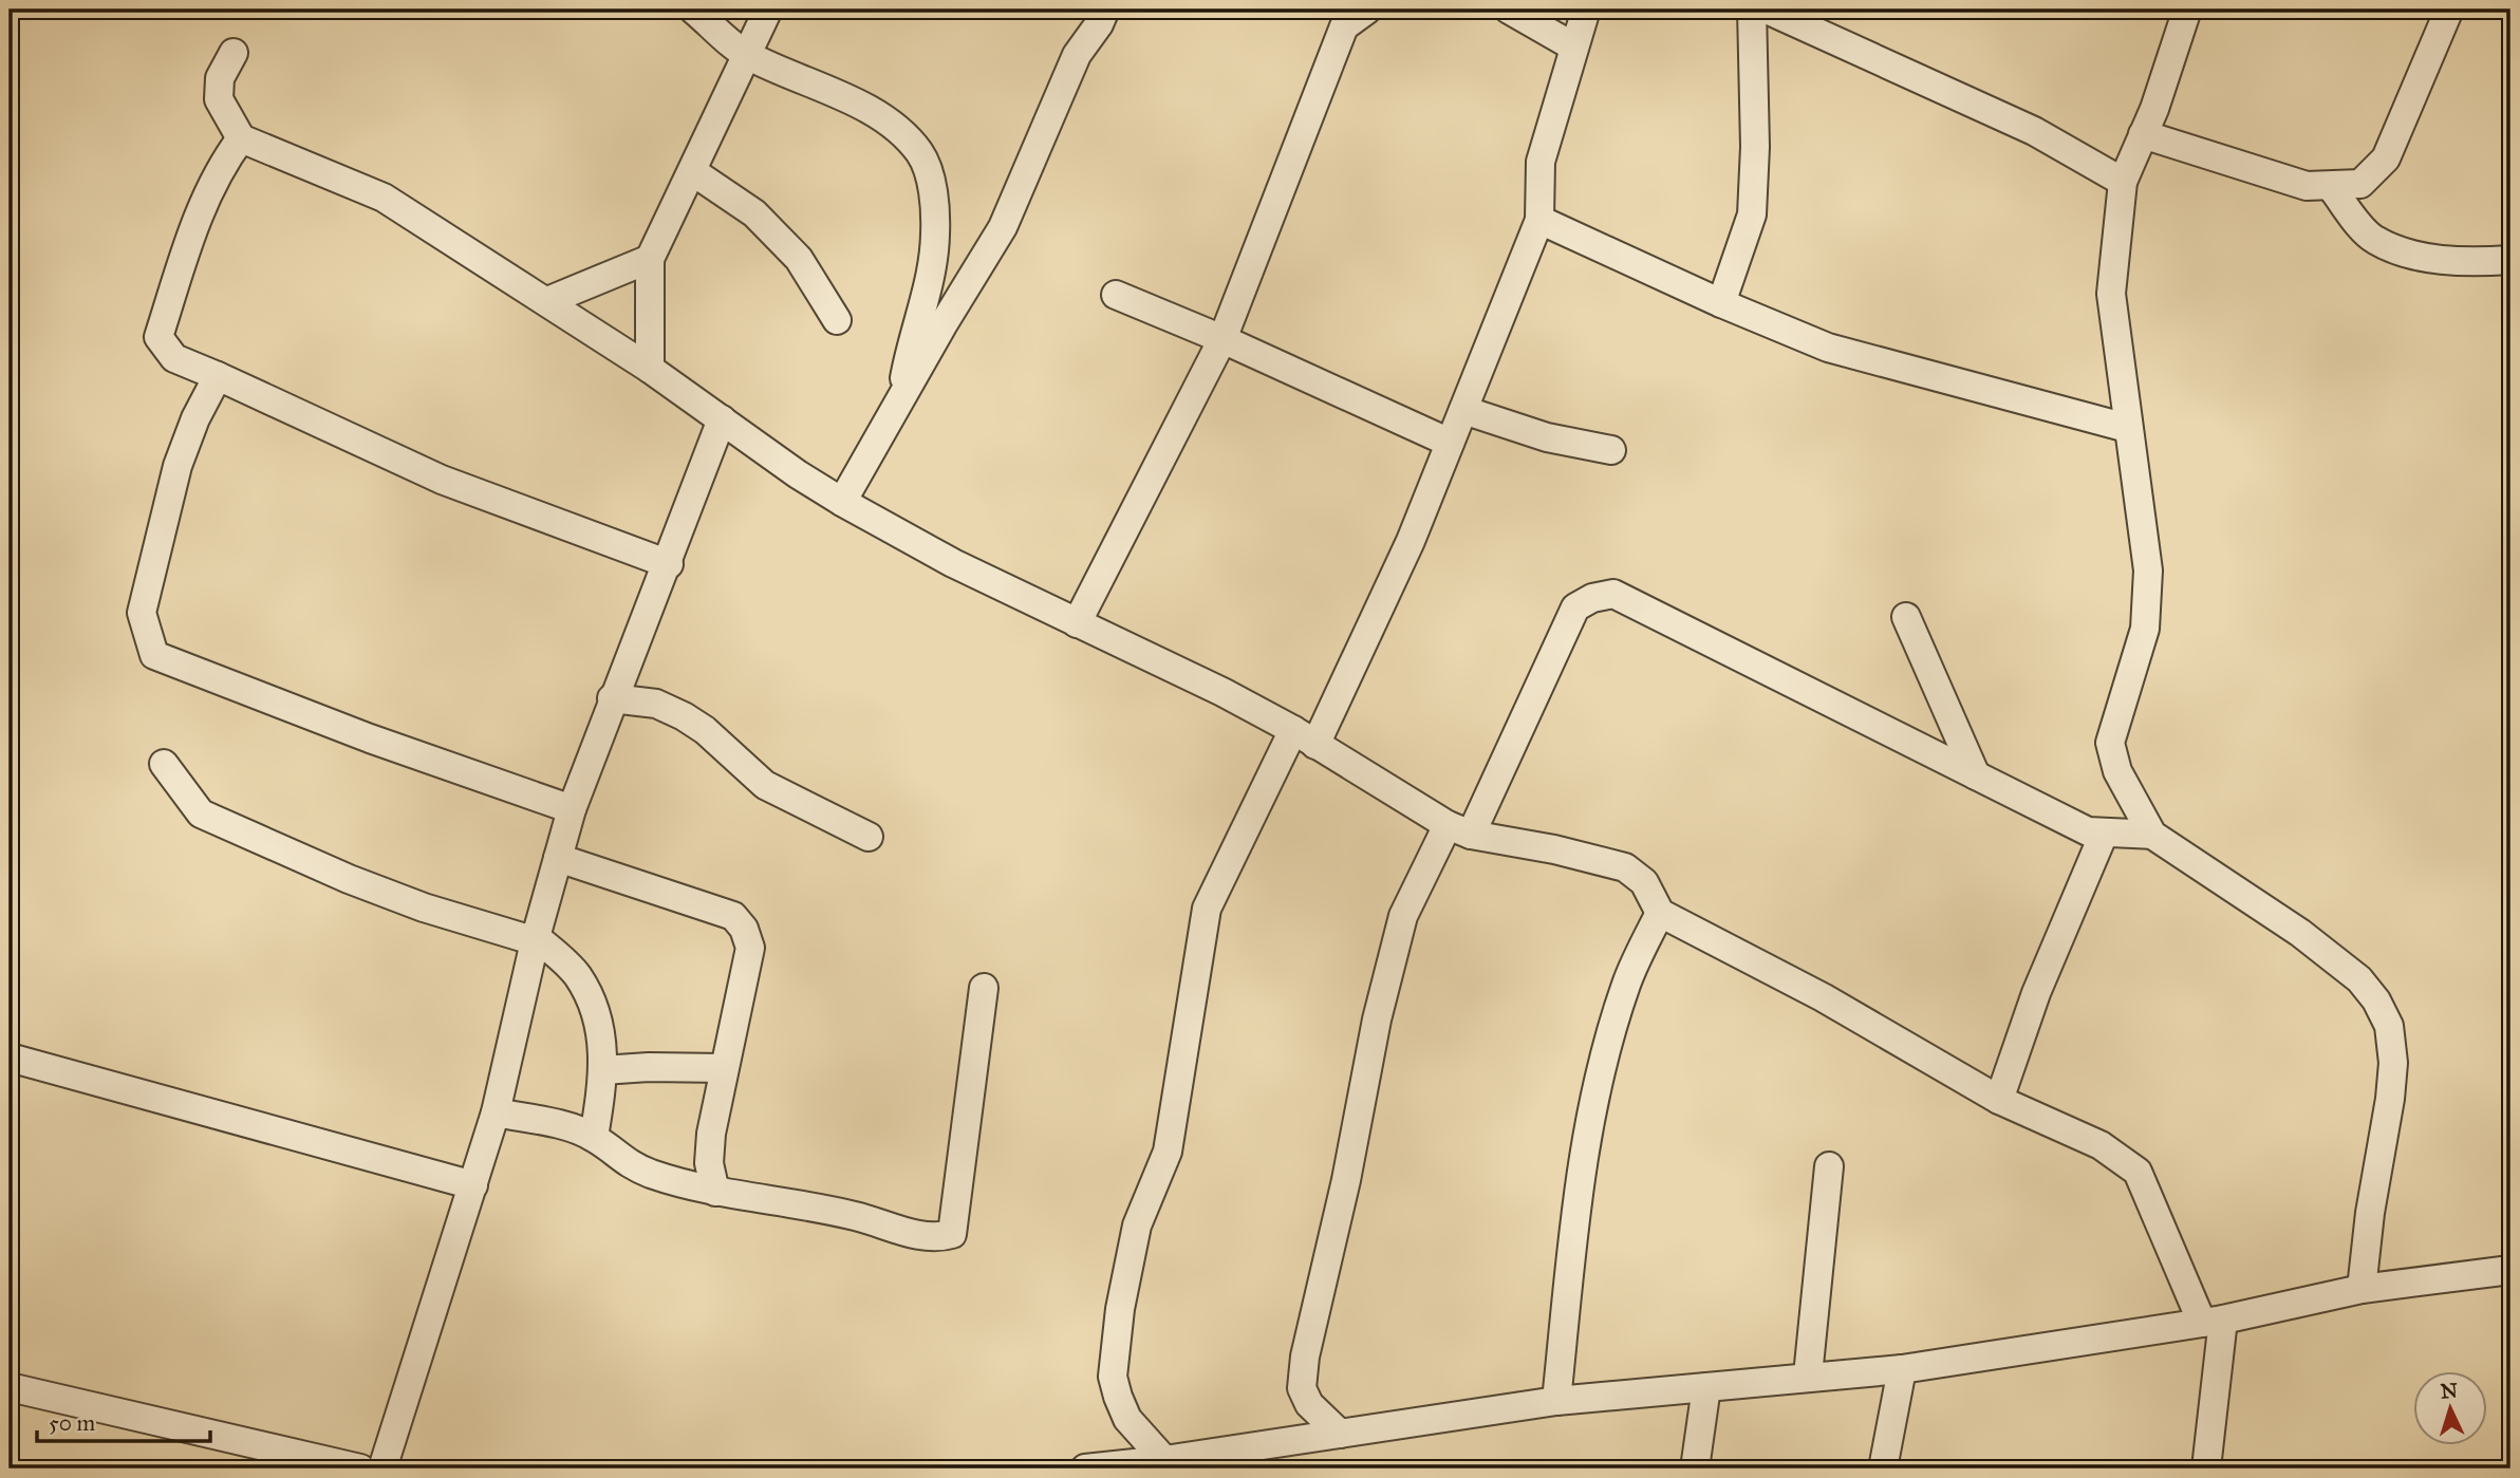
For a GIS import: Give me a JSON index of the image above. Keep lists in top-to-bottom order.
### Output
{
  "scale_bar": "50 m",
  "north": "top"
}
